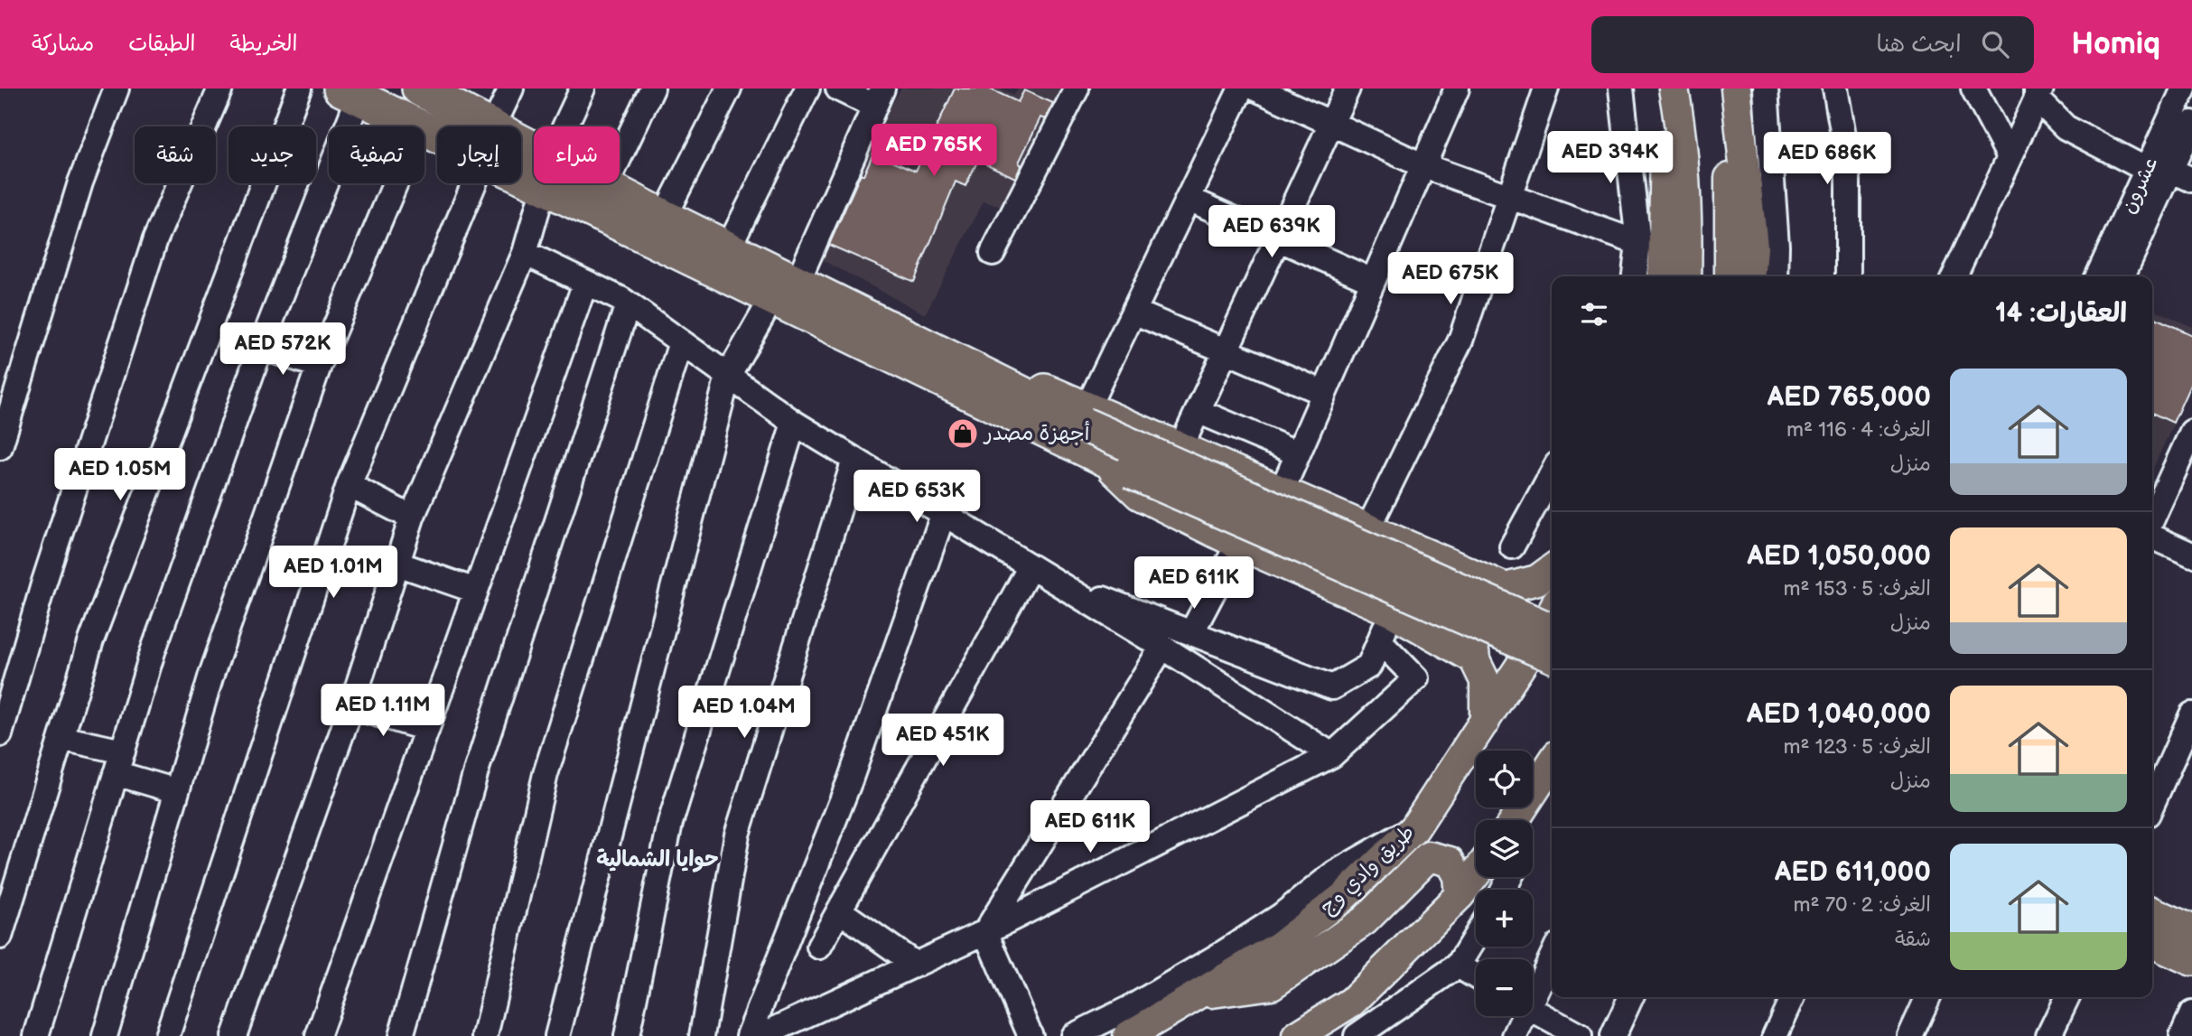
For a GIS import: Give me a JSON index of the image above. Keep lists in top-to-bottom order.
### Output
{
  "streets": {
    "main road": ["طريق وادي وج"],
    "street": ["عشرون"]
  },
  "districts": ["حوايا الشمالية"],
  "places": {
    "shop": ["أجهزة مصدر"]
  },
  "page": {
    "header": "Homiq",
    "search": "ابحث هنا",
    "nav": ["الخريطة", "الطبقات", "مشاركة"],
    "price": [
      "AED 765K",
      "AED 394K",
      "AED 686K",
      "AED 639K",
      "AED 675K",
      "AED 572K",
      "AED 1.05M",
      "AED 653K",
      "AED 1.01M",
      "AED 611K",
      "AED 1.11M",
      "AED 1.04M",
      "AED 451K",
      "AED 611K"
    ],
    "chip": [
      "شراء",
      "إيجار",
      "تصفية",
      "جديد",
      "شقة"
    ],
    "heading": "العقارات: 14",
    "list": [
      {
        "name": "AED 765,000",
        "note": "الغرف: 4 · 116 m² · منزل"
      },
      {
        "name": "AED 1,050,000",
        "note": "الغرف: 5 · 153 m² · منزل"
      },
      {
        "name": "AED 1,040,000",
        "note": "الغرف: 5 · 123 m² · منزل"
      },
      {
        "name": "AED 611,000",
        "note": "الغرف: 2 · 70 m² · شقة"
      }
    ],
    "map_buttons": ["+", "−"]
  }
}
